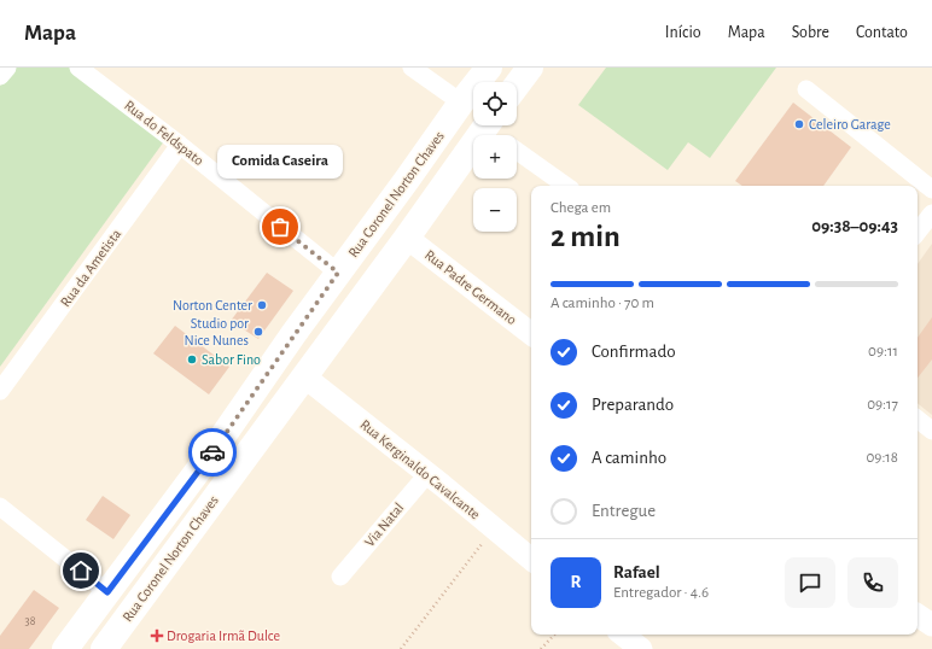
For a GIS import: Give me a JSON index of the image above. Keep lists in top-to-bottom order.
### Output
{
  "streets": {
    "main road": ["Rua Coronel Norton Chaves"],
    "street": [
      "Rua do Feldspato",
      "Rua da Ametista",
      "Rua Padre Germano",
      "Rua Kerginaldo Cavalcante",
      "Via Natal"
    ]
  },
  "crossings": [
    ["Rua do Feldspato", "Rua Coronel Norton Chaves"],
    ["Rua do Feldspato", "Rua da Ametista"],
    ["Rua Coronel Norton Chaves", "Rua Padre Germano"],
    ["Rua Coronel Norton Chaves", "Rua Kerginaldo Cavalcante"],
    ["Rua Kerginaldo Cavalcante", "Via Natal"]
  ],
  "places": {
    "other": [
      "Celeiro Garage",
      "Comida Caseira",
      "Norton Center",
      "Studio por Nice Nunes",
      "Sabor Fino"
    ],
    "health": ["Drogaria Irmã Dulce"]
  },
  "house_numbers": ["38"],
  "page": {
    "header": "Mapa",
    "nav": [
      "Início",
      "Mapa",
      "Sobre",
      "Contato"
    ],
    "map_buttons": ["+", "−"],
    "bubble": "Comida Caseira",
    "heading": ["2 min", "Chega em", "09:38–09:43"],
    "panel": ["Rafael", "Entregador · 4.6"],
    "bar": "A caminho · 70 m",
    "list": [
      ["Confirmado", "09:11"],
      ["Preparando", "09:17"],
      ["A caminho", "09:18"],
      "Entregue"
    ],
    "round": "R"
  }
}
